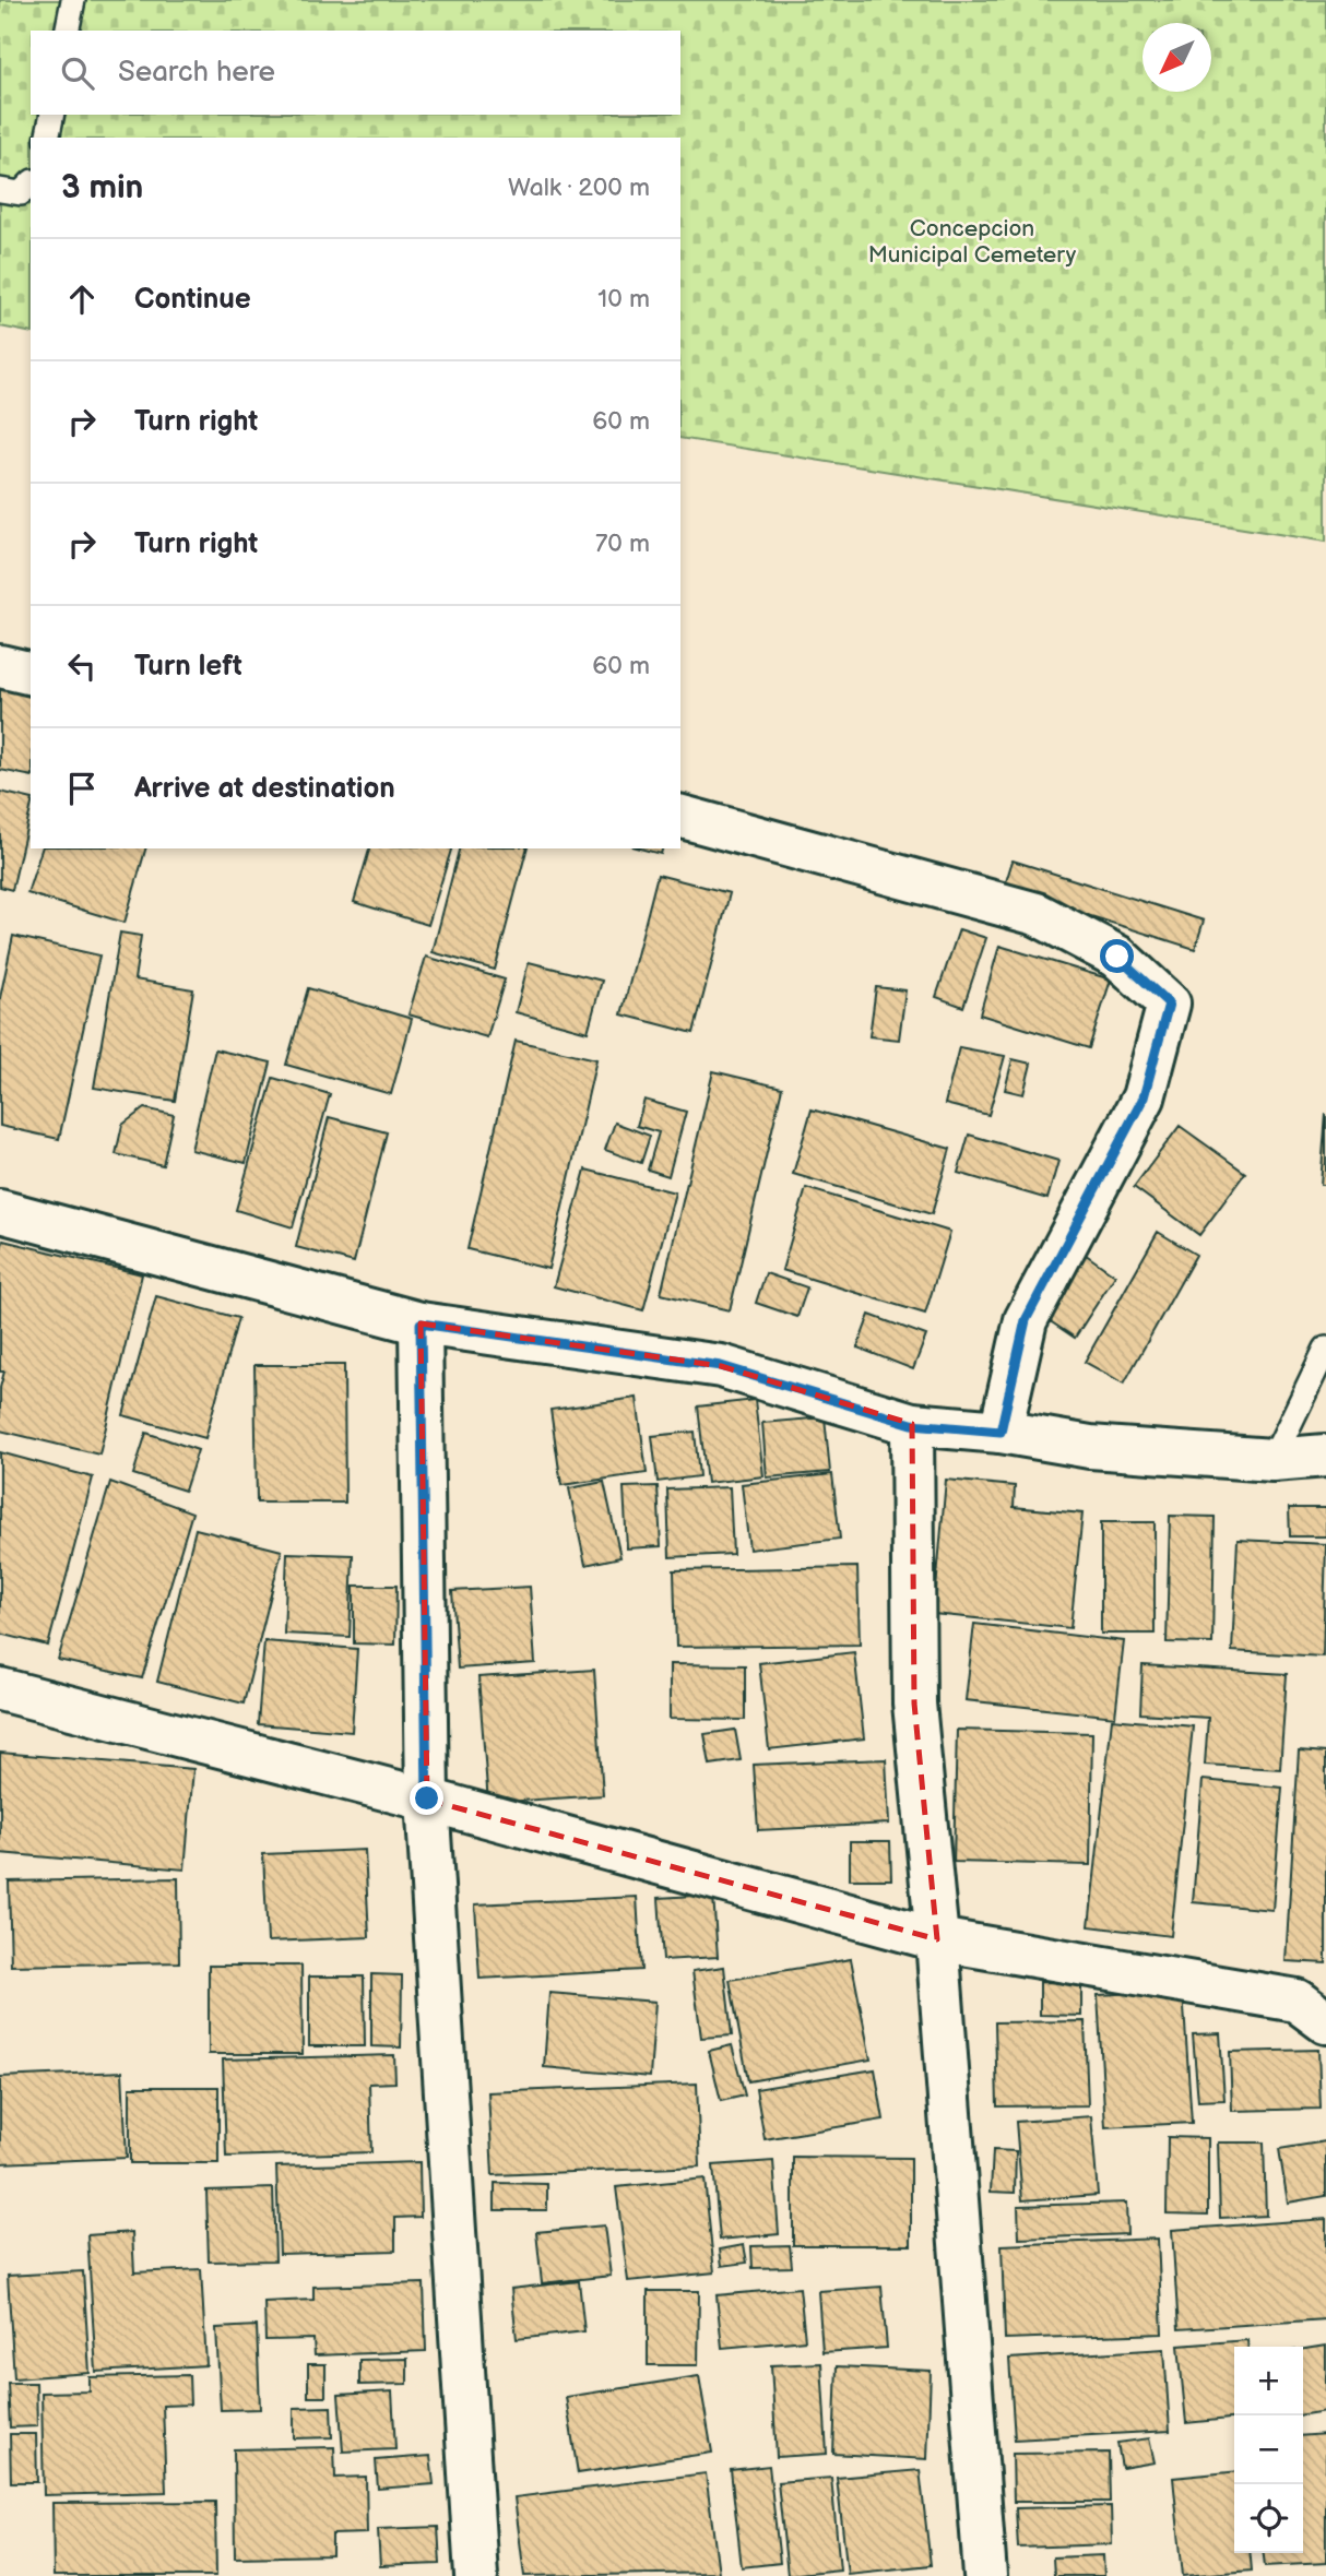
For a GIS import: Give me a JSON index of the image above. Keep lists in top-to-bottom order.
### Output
{
  "parks": ["Concepcion Municipal Cemetery"],
  "north": "bottom left",
  "page": {
    "search": "Search here",
    "heading": ["3 min", "Walk · 200 m"],
    "list": [
      ["Continue", "10 m"],
      ["Turn right", "60 m"],
      ["Turn right", "70 m"],
      ["Turn left", "60 m"],
      "Arrive at destination"
    ],
    "map_buttons": ["+", "−"]
  }
}
